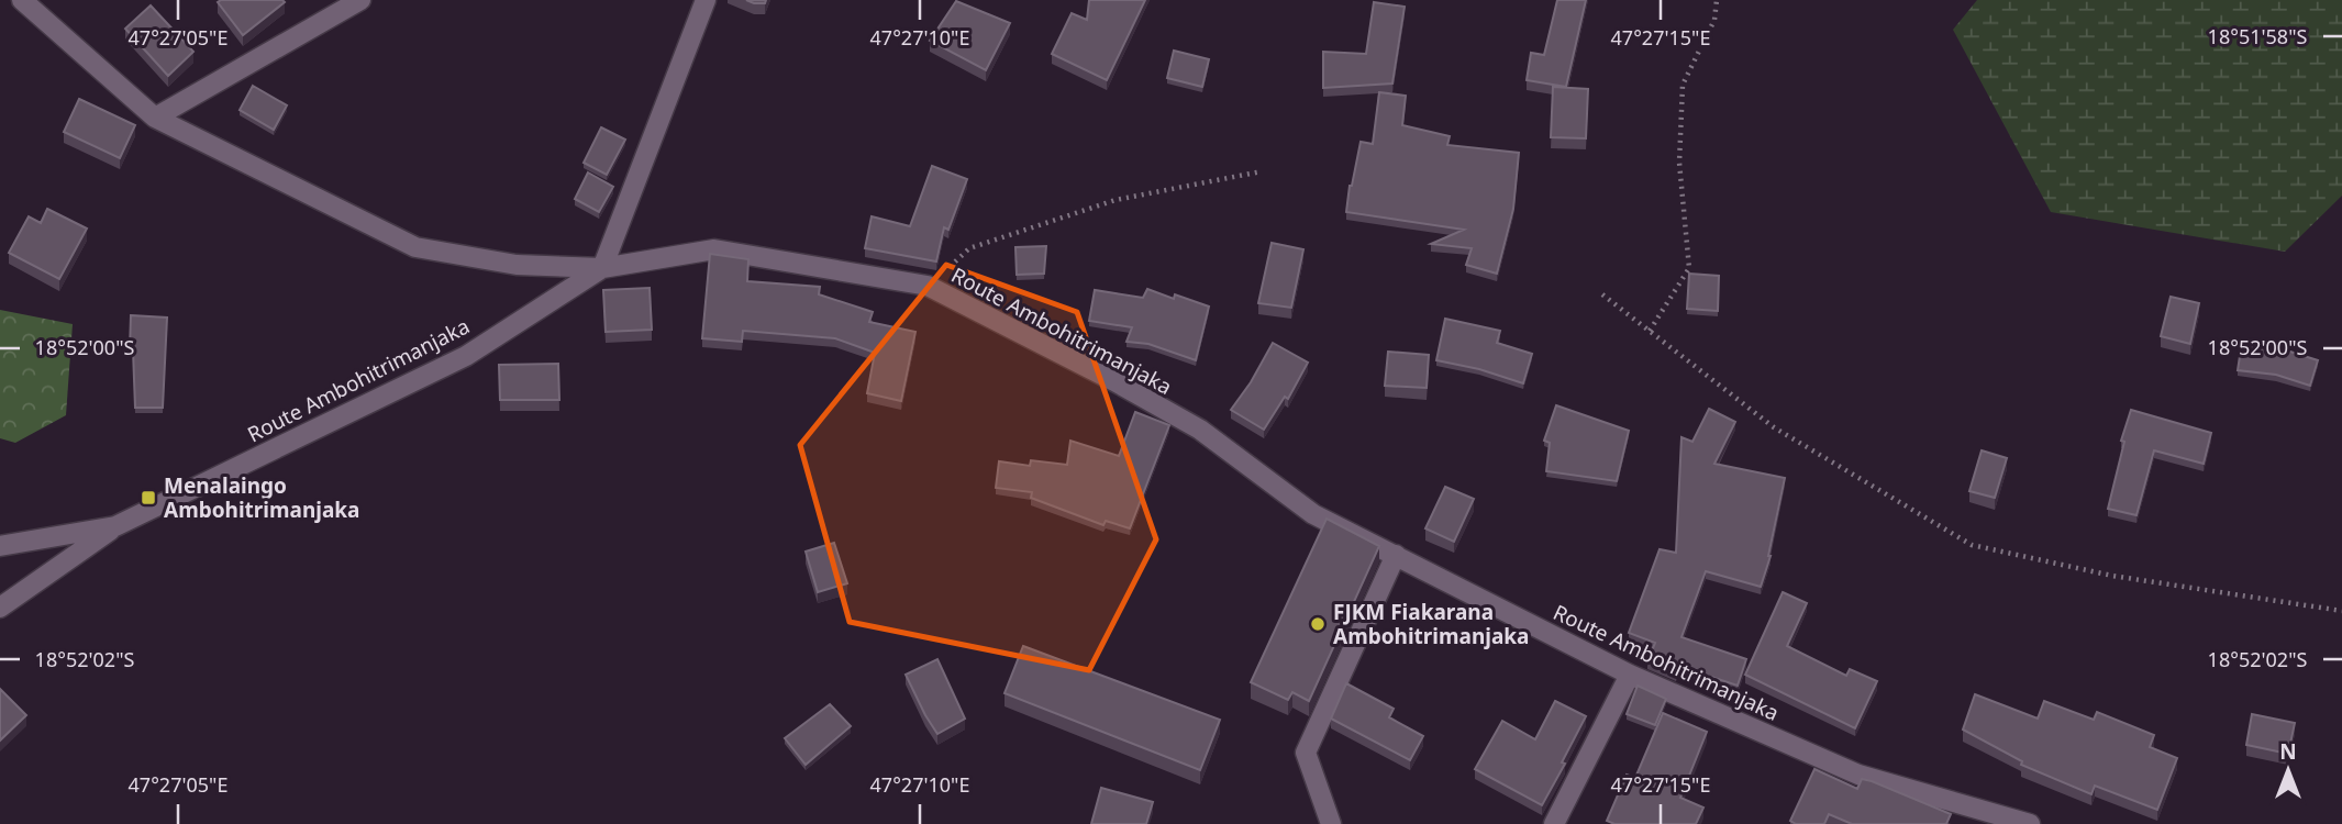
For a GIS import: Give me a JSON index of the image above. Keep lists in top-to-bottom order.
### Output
{
  "streets": {
    "street": ["Route Ambohitrimanjaka"]
  },
  "places": {
    "transit": ["Menalaingo Ambohitrimanjaka"],
    "other": ["FJKM Fiakarana Ambohitrimanjaka"]
  },
  "north": "top",
  "coordinates": [
    "18°51'58\"S",
    "47°27'05\"E",
    "47°27'10\"E",
    "47°27'15\"E",
    "18°52'00\"S",
    "18°52'02\"S"
  ]
}
